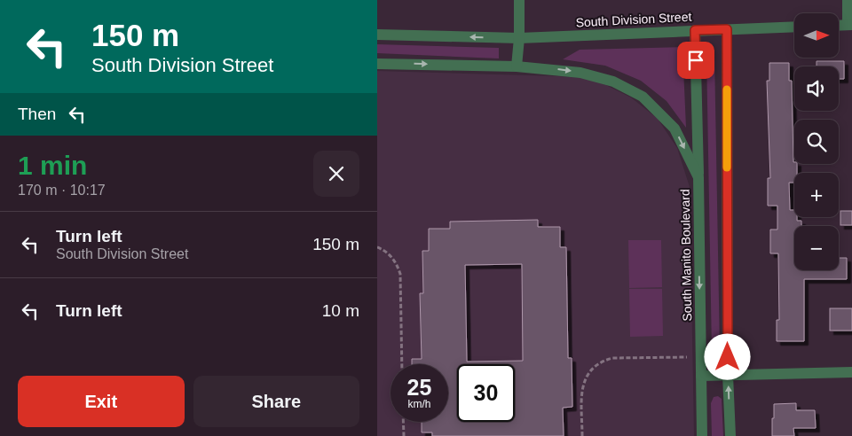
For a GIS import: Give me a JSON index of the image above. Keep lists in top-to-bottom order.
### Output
{
  "streets": {
    "street": ["South Division Street", "South Manito Boulevard"]
  },
  "north": "right",
  "page": {
    "turn": ["150 m", "South Division Street"],
    "map_buttons": ["+", "−"],
    "then": "Then",
    "heading": ["1 min", "170 m · 10:17"],
    "list": [
      {
        "name": "Turn left",
        "note": "South Division Street",
        "value": "150 m"
      },
      {
        "name": "Turn left",
        "value": "10 m"
      }
    ],
    "speed": "25 km/h",
    "limit": "30",
    "buttons": ["Exit", "Share"]
  }
}
